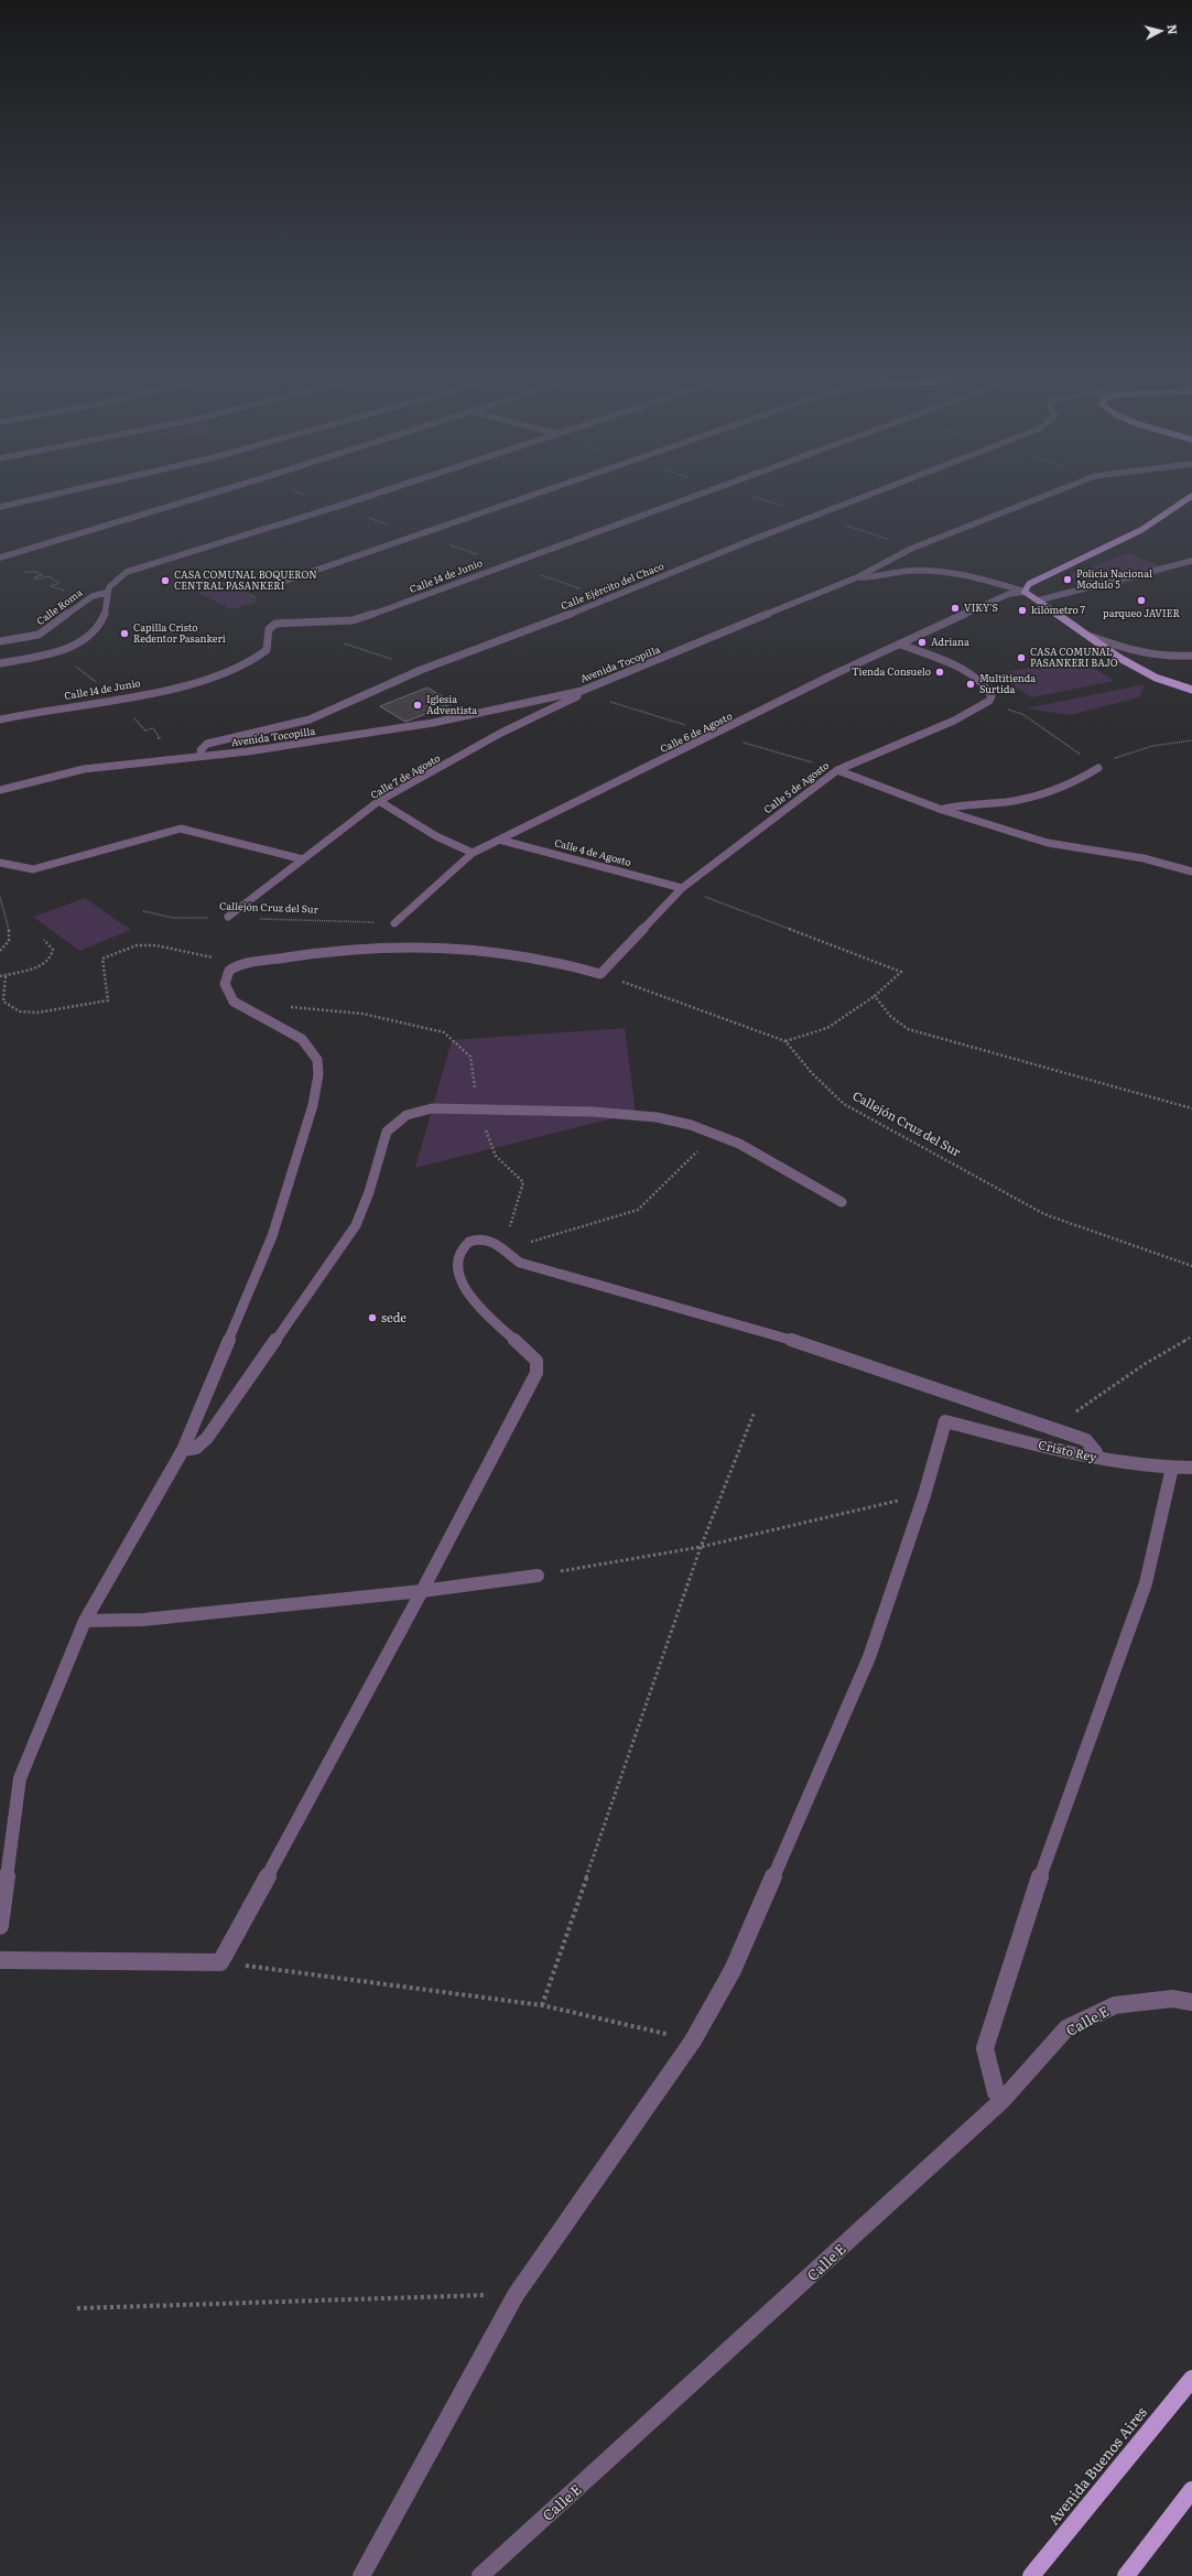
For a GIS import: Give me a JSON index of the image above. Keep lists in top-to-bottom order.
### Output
{
  "streets": {
    "main road": ["Avenida Buenos Aires"],
    "street": [
      "Calle 14 de Junio",
      "Calle Ejército del Chaco",
      "Calle Roma",
      "Avenida Tocopilla",
      "Calle 6 de Agosto",
      "Calle 7 de Agosto",
      "Calle 5 de Agosto",
      "Calle 4 de Agosto",
      "Cristo Rey",
      "Calle E"
    ],
    "path": ["Callejón Cruz del Sur"]
  },
  "crossings": [
    ["Calle Ejército del Chaco", "Avenida Tocopilla"],
    ["Avenida Tocopilla", "Calle 7 de Agosto"],
    ["Calle 6 de Agosto", "Calle 4 de Agosto"],
    ["Calle 6 de Agosto", "Callejón Cruz del Sur"],
    ["Calle 7 de Agosto", "Callejón Cruz del Sur"],
    ["Calle 5 de Agosto", "Calle 4 de Agosto"]
  ],
  "places": [
    "Policia Nacional Modulo 5",
    "CASA COMUNAL BOQUERON CENTRAL PASANKERI",
    "parqueo JAVIER",
    "VIKY'S",
    "kilómetro 7",
    "Capilla Cristo Redentor Pasankeri",
    "Adriana",
    "CASA COMUNAL PASANKERI BAJO",
    "Tienda Consuelo",
    "Multitienda Surtida",
    "Iglesia Adventista",
    "sede"
  ],
  "north": "right"
}
